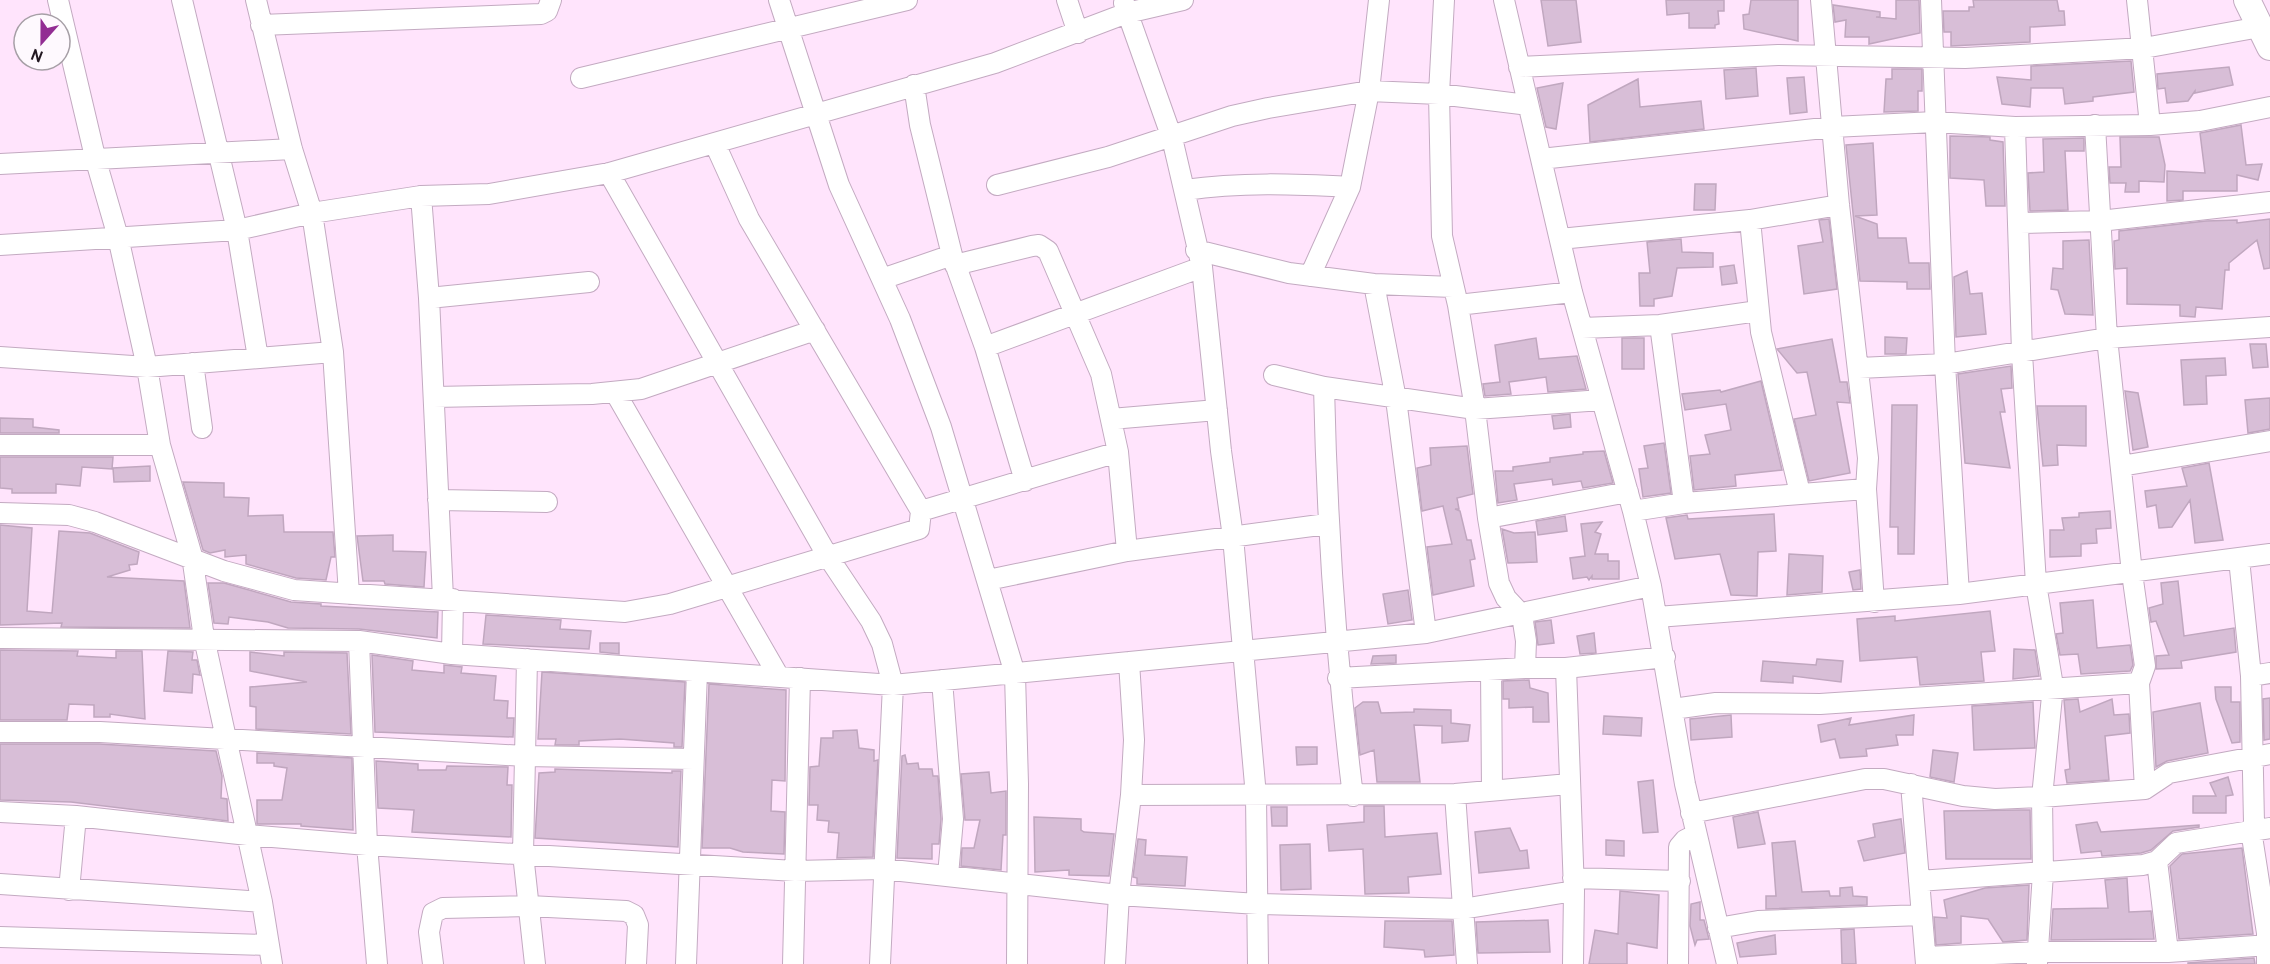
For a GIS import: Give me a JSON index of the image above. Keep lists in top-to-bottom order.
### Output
{
  "north": "bottom"
}
